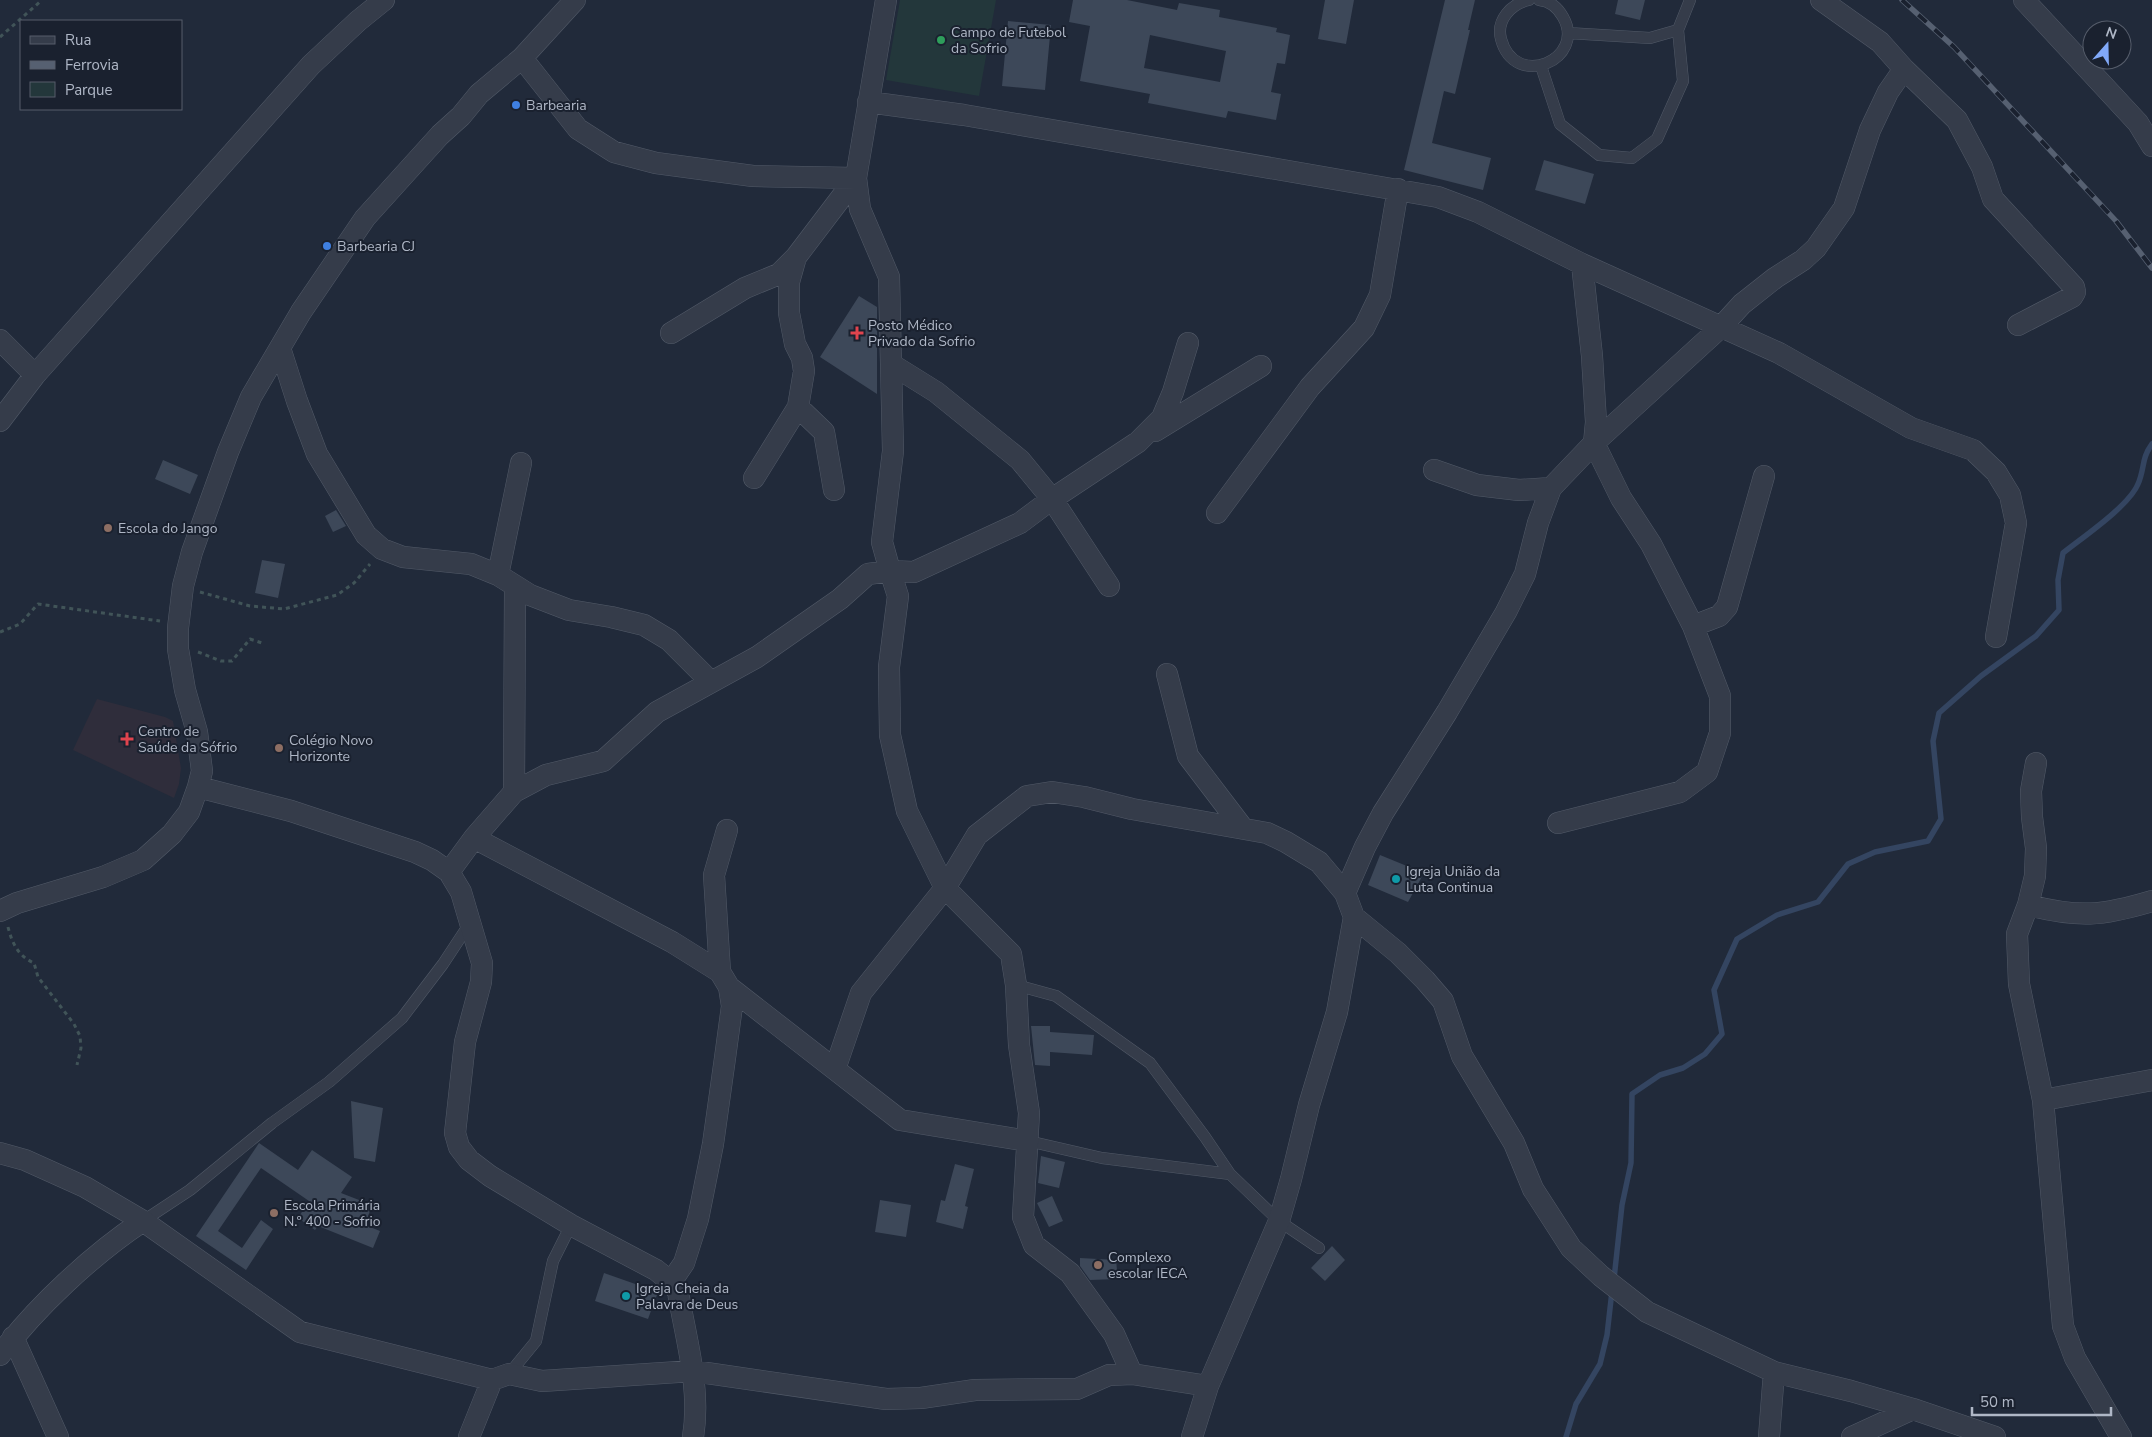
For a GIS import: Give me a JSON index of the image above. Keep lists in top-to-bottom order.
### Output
{
  "places": {
    "other": [
      "Campo de Futebol da Sofrio",
      "Barbearia",
      "Barbearia CJ",
      "Escola do Jango",
      "Colégio Novo Horizonte",
      "Igreja União da Luta Continua",
      "Escola Primária N.º 400 - Sofrio",
      "Complexo escolar IECA",
      "Igreja Cheia da Palavra de Deus"
    ],
    "health": ["Posto Médico Privado da Sofrio", "Centro de Saúde da Sófrio"]
  },
  "legend": ["Rua", "Ferrovia", "Parque"],
  "scale_bar": "50 m",
  "north": "top"
}
